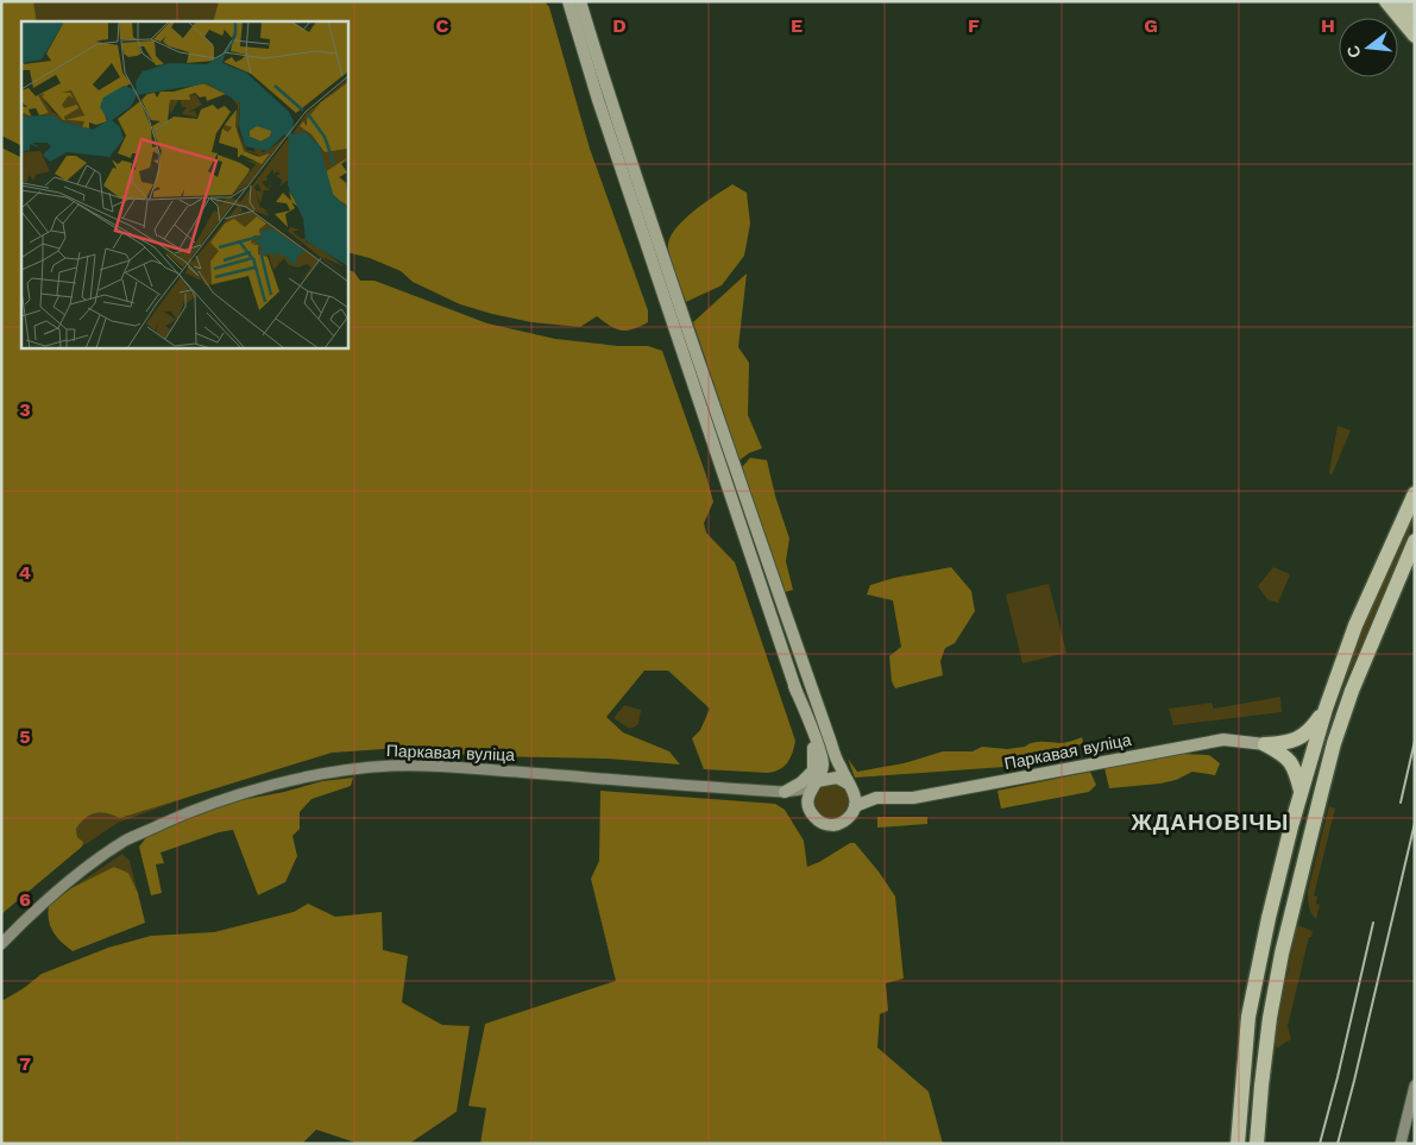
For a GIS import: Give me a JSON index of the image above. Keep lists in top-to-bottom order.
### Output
{
  "streets": {
    "main road": ["Паркавая вуліца"]
  },
  "districts": ["ЖДАНОВІЧЫ"],
  "north": "left",
  "grid": {
    "columns": [
      "C",
      "D",
      "E",
      "F",
      "G",
      "H"
    ],
    "rows": [
      "3",
      "4",
      "5",
      "6",
      "7"
    ]
  }
}
